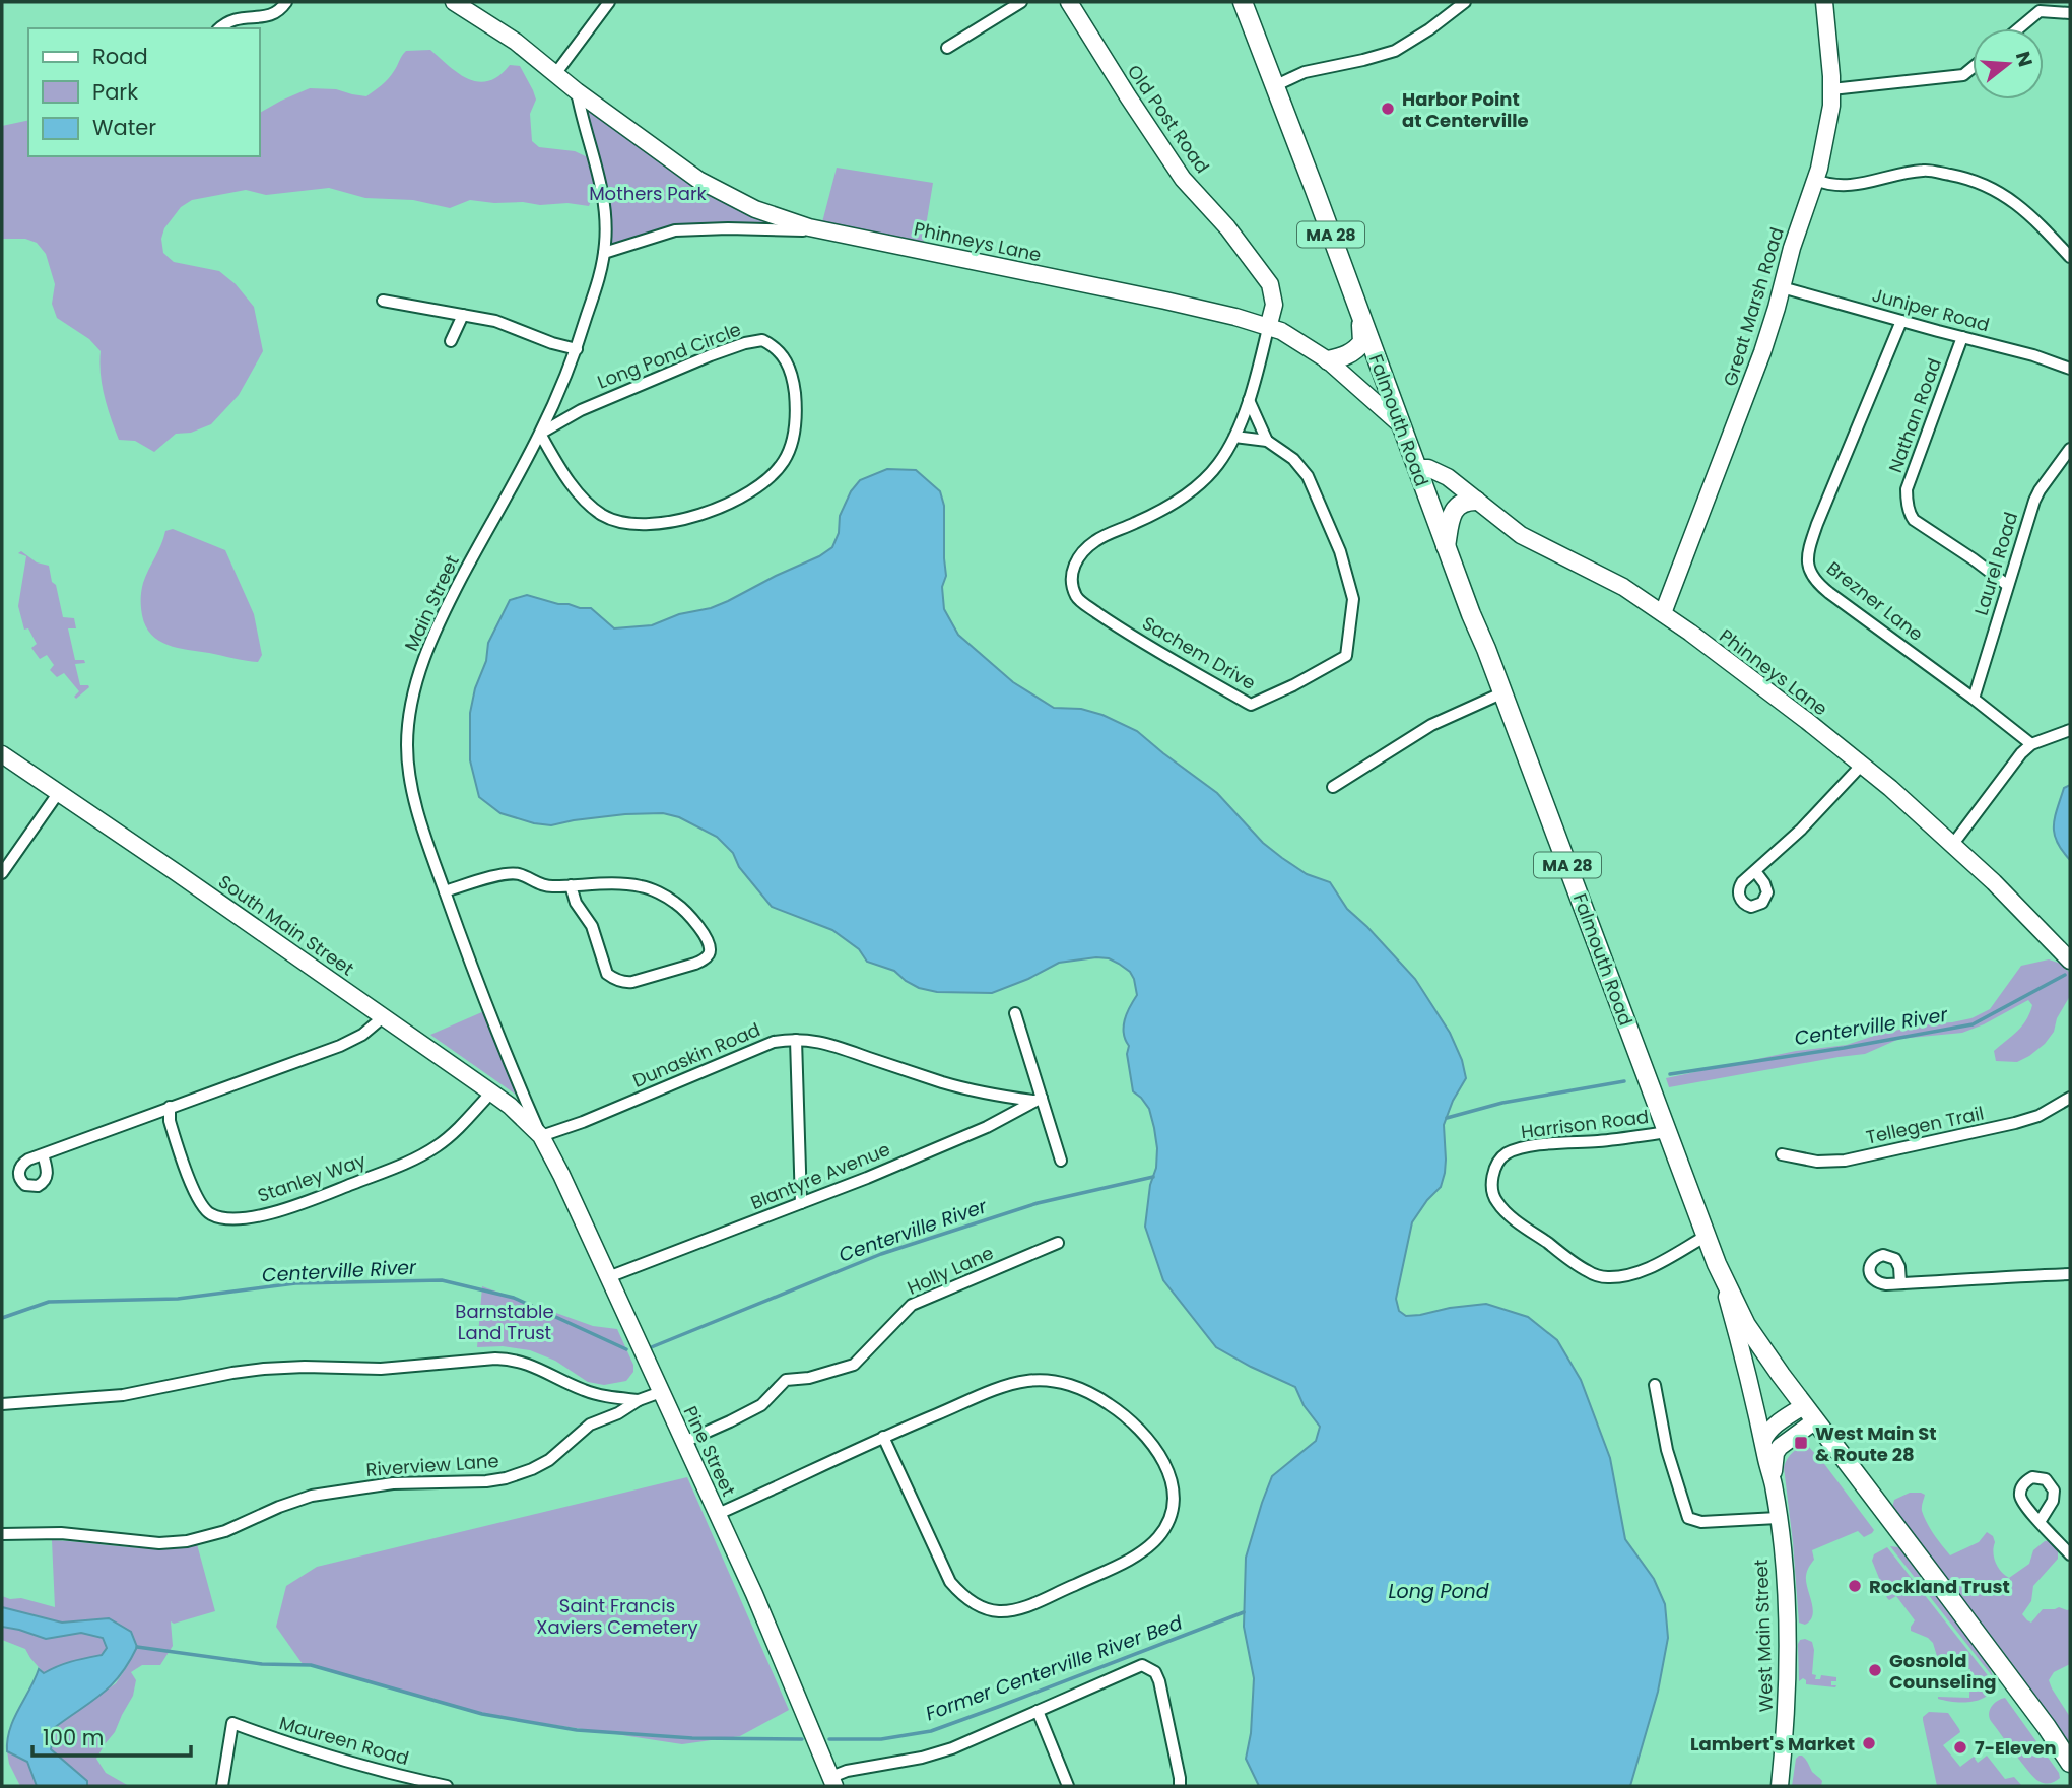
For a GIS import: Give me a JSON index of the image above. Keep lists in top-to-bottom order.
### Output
{
  "streets": {
    "main road": [
      "Old Post Road",
      "MA 28",
      "Phinneys Lane",
      "Great Marsh Road",
      "Falmouth Road",
      "South Main Street",
      "Pine Street",
      "West Main Street"
    ],
    "street": [
      "Juniper Road",
      "Long Pond Circle",
      "Nathan Road",
      "Laurel Road",
      "Brezner Lane",
      "Main Street",
      "Sachem Drive",
      "Dunaskin Road",
      "Harrison Road",
      "Tellegen Trail",
      "Blantyre Avenue",
      "Stanley Way",
      "Holly Lane",
      "Riverview Lane",
      "Maureen Road"
    ]
  },
  "crossings": [
    ["Old Post Road", "Phinneys Lane"],
    ["Old Post Road", "Sachem Drive"],
    ["Phinneys Lane", "Great Marsh Road"],
    ["Phinneys Lane", "Falmouth Road"],
    ["Phinneys Lane", "Main Street"],
    ["Phinneys Lane", "Sachem Drive"],
    ["Great Marsh Road", "Juniper Road"],
    ["Juniper Road", "Nathan Road"],
    ["Juniper Road", "Brezner Lane"],
    ["Long Pond Circle", "Main Street"],
    ["Nathan Road", "Laurel Road"],
    ["Falmouth Road", "Harrison Road"],
    ["Falmouth Road", "West Main Street"],
    ["Laurel Road", "Brezner Lane"],
    ["Main Street", "South Main Street"],
    ["Main Street", "Dunaskin Road"],
    ["Main Street", "Pine Street"],
    ["South Main Street", "Dunaskin Road"],
    ["South Main Street", "Stanley Way"],
    ["South Main Street", "Pine Street"],
    ["Dunaskin Road", "Blantyre Avenue"],
    ["Dunaskin Road", "Pine Street"],
    ["Blantyre Avenue", "Pine Street"],
    ["Holly Lane", "Pine Street"],
    ["Pine Street", "Riverview Lane"]
  ],
  "water": ["Centerville River", "Long Pond", "Former Centerville River Bed"],
  "parks": ["Mothers Park", "Barnstable Land Trust", "Saint Francis Xaviers Cemetery"],
  "places": {
    "other": [
      "Harbor Point at Centerville",
      "Rockland Trust",
      "Gosnold Counseling",
      "Lambert's Market",
      "7-Eleven"
    ],
    "transit": ["West Main St & Route 28"]
  },
  "legend": ["Road", "Park", "Water"],
  "scale_bar": "100 m",
  "north": "right"
}
